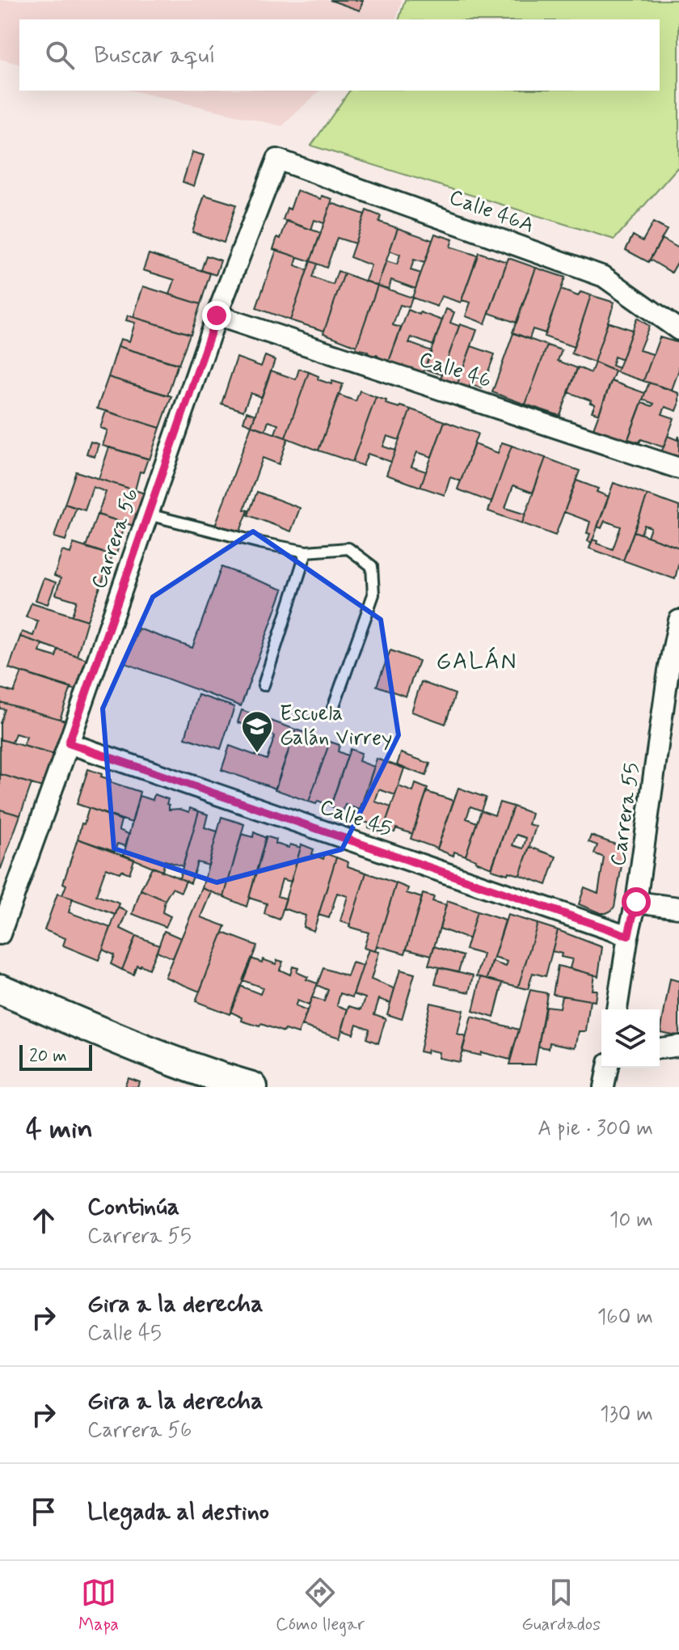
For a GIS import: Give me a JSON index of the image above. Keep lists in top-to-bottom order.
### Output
{
  "streets": {
    "street": [
      "Calle 46A",
      "Calle 46",
      "Carrera 56",
      "Carrera 55",
      "Calle 45"
    ]
  },
  "crossings": [
    ["Calle 46A", "Carrera 56"],
    ["Calle 46", "Carrera 56"],
    ["Carrera 56", "Calle 45"],
    ["Carrera 55", "Calle 45"]
  ],
  "districts": ["GALÁN"],
  "places": {
    "school or university": ["Escuela Galán Virrey"]
  },
  "scale_bar": "20 m",
  "page": {
    "search": "Buscar aquí",
    "scale": "20 m",
    "heading": ["4 min", "A pie · 300 m"],
    "list": [
      ["Continúa", "Carrera 55", "10 m"],
      ["Gira a la derecha", "Calle 45", "160 m"],
      ["Gira a la derecha", "Carrera 56", "130 m"],
      "Llegada al destino"
    ],
    "nav": ["Mapa", "Cómo llegar", "Guardados"]
  }
}
